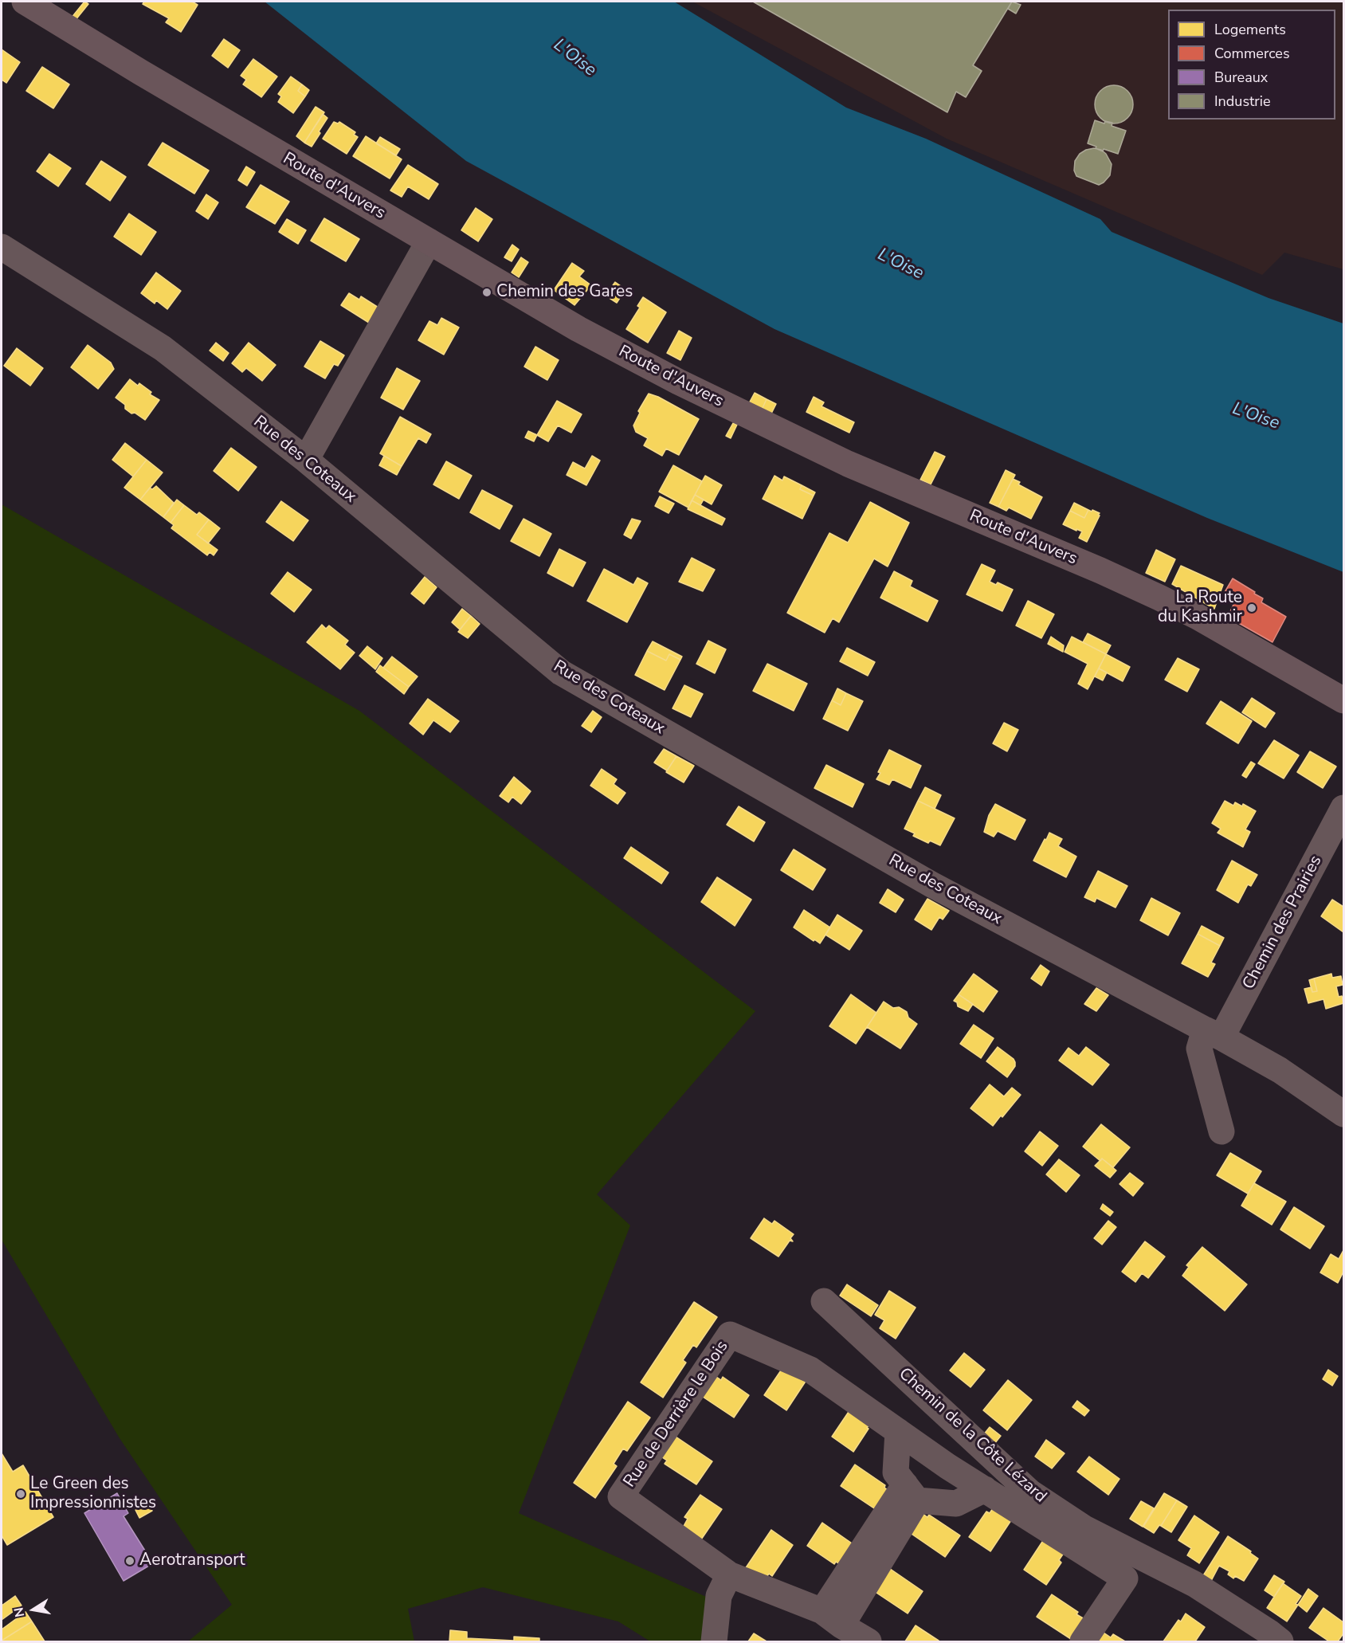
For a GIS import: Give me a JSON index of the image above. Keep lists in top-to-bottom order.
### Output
{
  "streets": {
    "main road": ["Route d'Auvers"],
    "street": [
      "Rue des Coteaux",
      "Chemin des Prairies",
      "Rue de Derrière le Bois",
      "Chemin de la Côte Lézard"
    ]
  },
  "crossings": [
    ["Rue des Coteaux", "Chemin des Prairies"]
  ],
  "water": ["L'Oise"],
  "places": [
    "Chemin des Gares",
    "La Route du Kashmir",
    "Le Green des Impressionnistes",
    "Aerotransport"
  ],
  "legend": [
    "Logements",
    "Commerces",
    "Bureaux",
    "Industrie"
  ],
  "north": "left"
}
